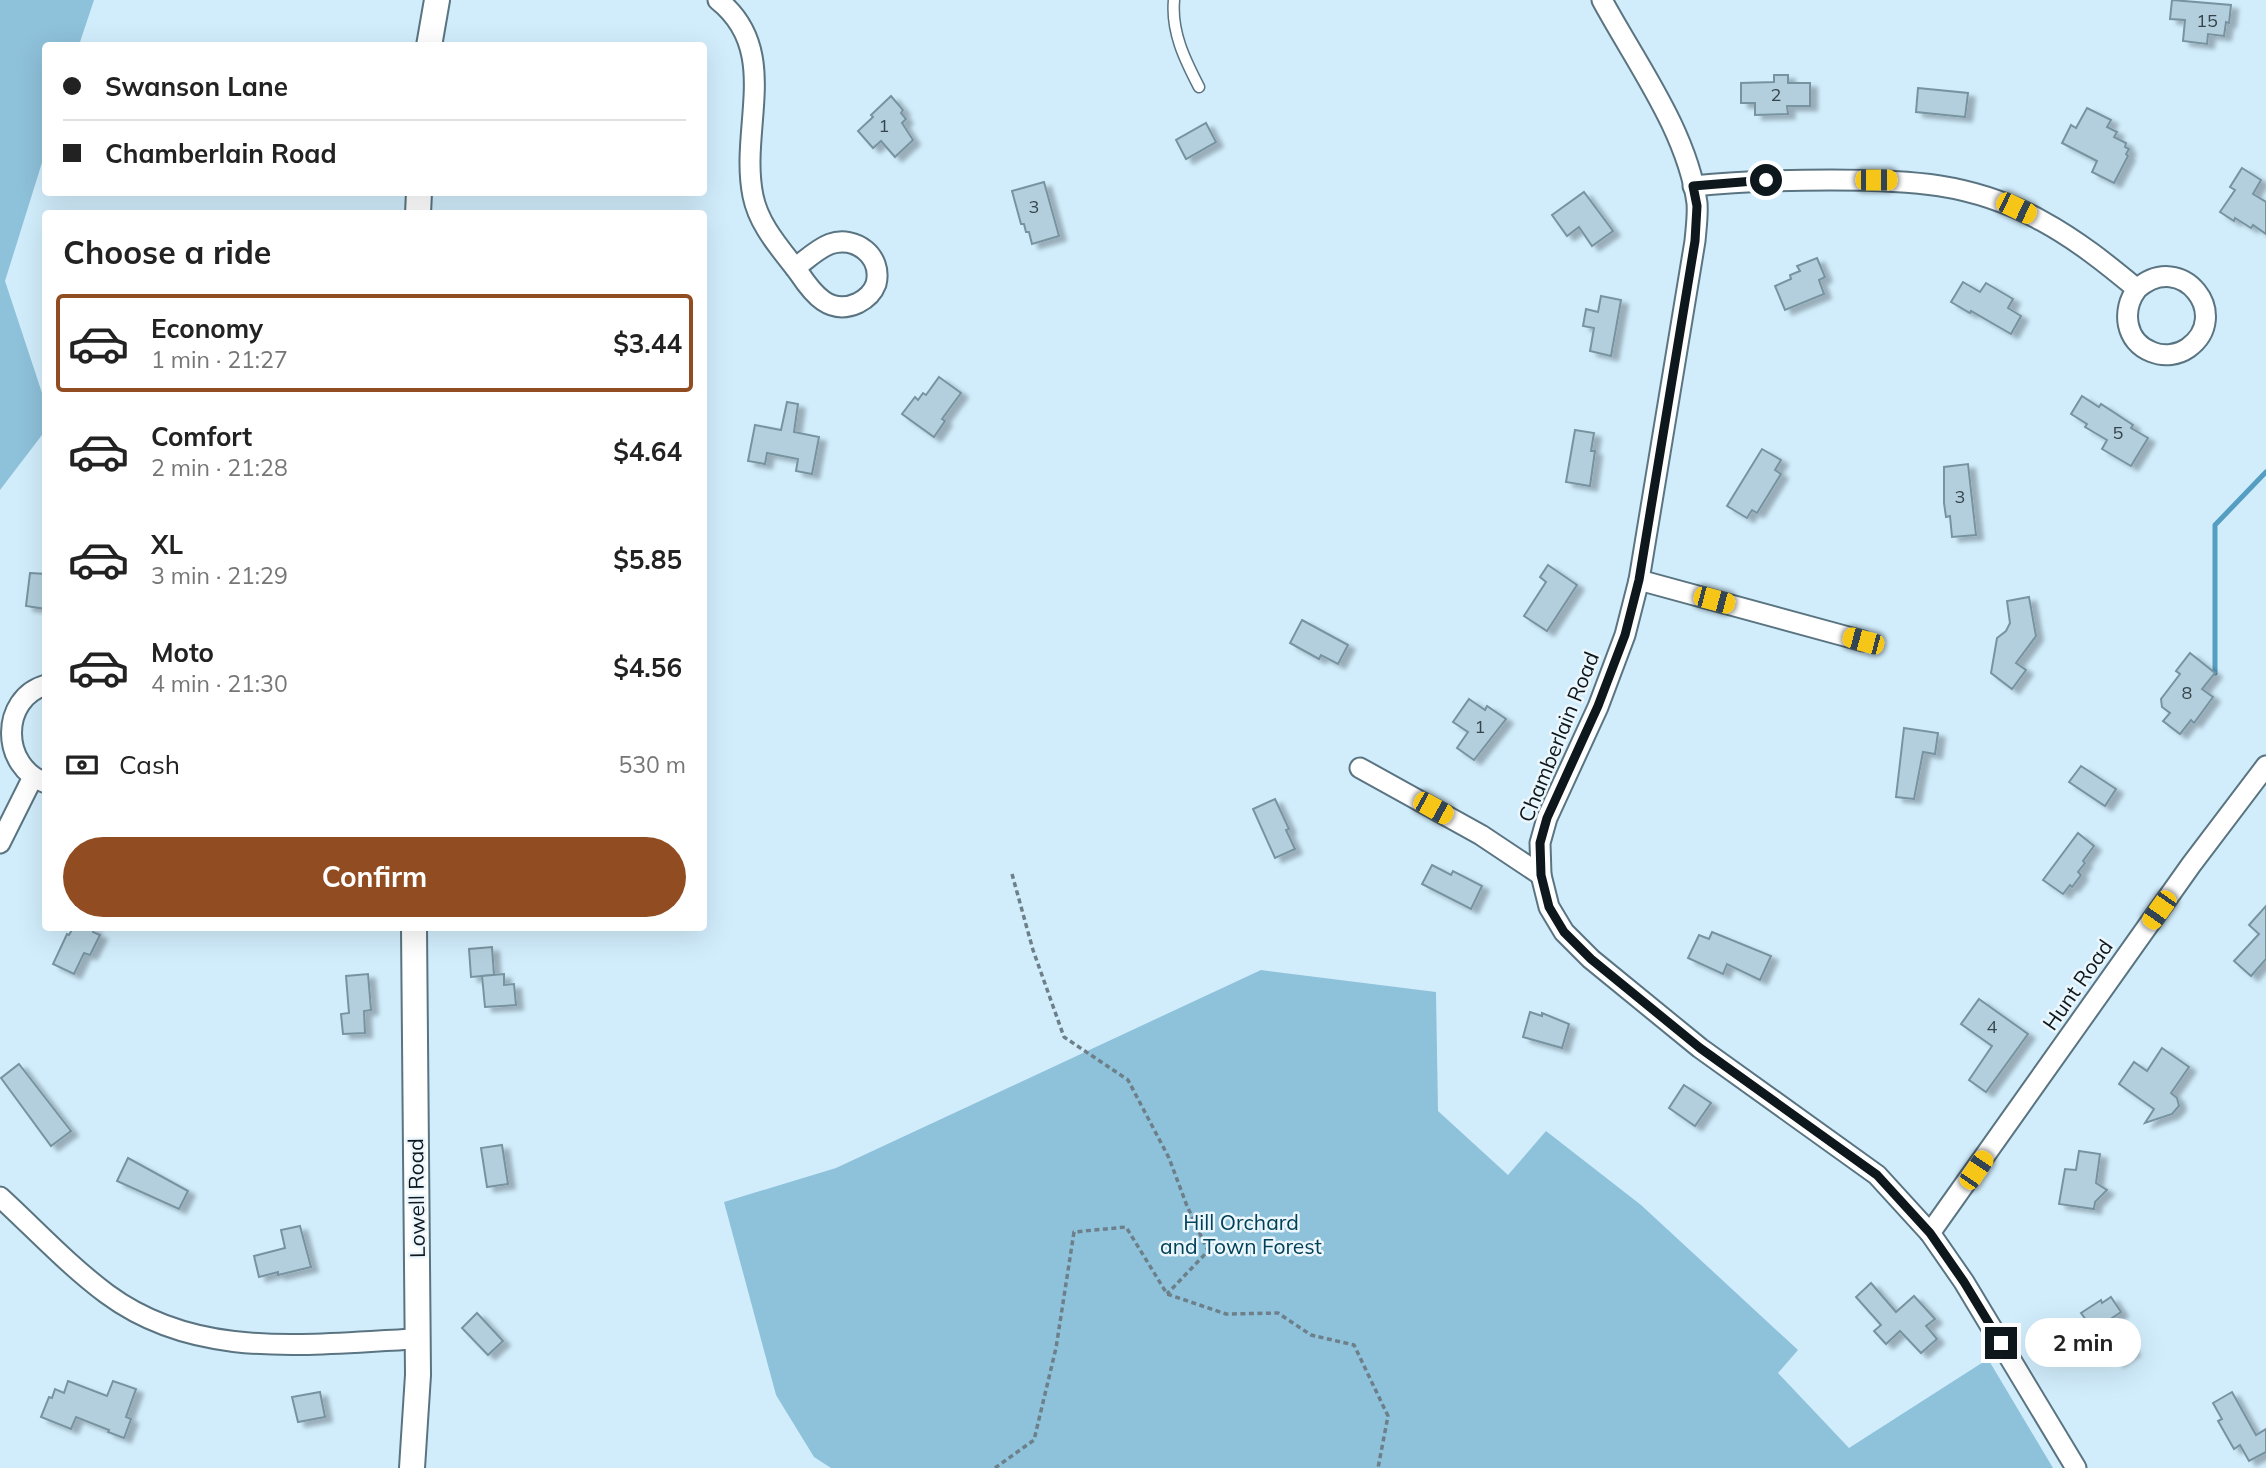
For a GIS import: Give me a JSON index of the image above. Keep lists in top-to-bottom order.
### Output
{
  "streets": {
    "street": ["Chamberlain Road", "Hunt Road", "Lowell Road"]
  },
  "crossings": [
    ["Chamberlain Road", "Hunt Road"]
  ],
  "parks": ["Hill Orchard and Town Forest"],
  "house_numbers": [
    "15",
    "2",
    "1",
    "3",
    "5",
    "3",
    "8",
    "1",
    "4"
  ],
  "page": {
    "banner": ["Swanson Lane", "Chamberlain Road"],
    "heading": "Choose a ride",
    "list": [
      {
        "name": "Economy",
        "note": "1 min · 21:27",
        "value": "$3.44"
      },
      {
        "name": "Comfort",
        "note": "2 min · 21:28",
        "value": "$4.64"
      },
      {
        "name": "XL",
        "note": "3 min · 21:29",
        "value": "$5.85"
      },
      {
        "name": "Moto",
        "note": "4 min · 21:30",
        "value": "$4.56"
      }
    ],
    "pay": ["Cash", "530 m"],
    "buttons": "Confirm",
    "bubble": "2 min"
  }
}
